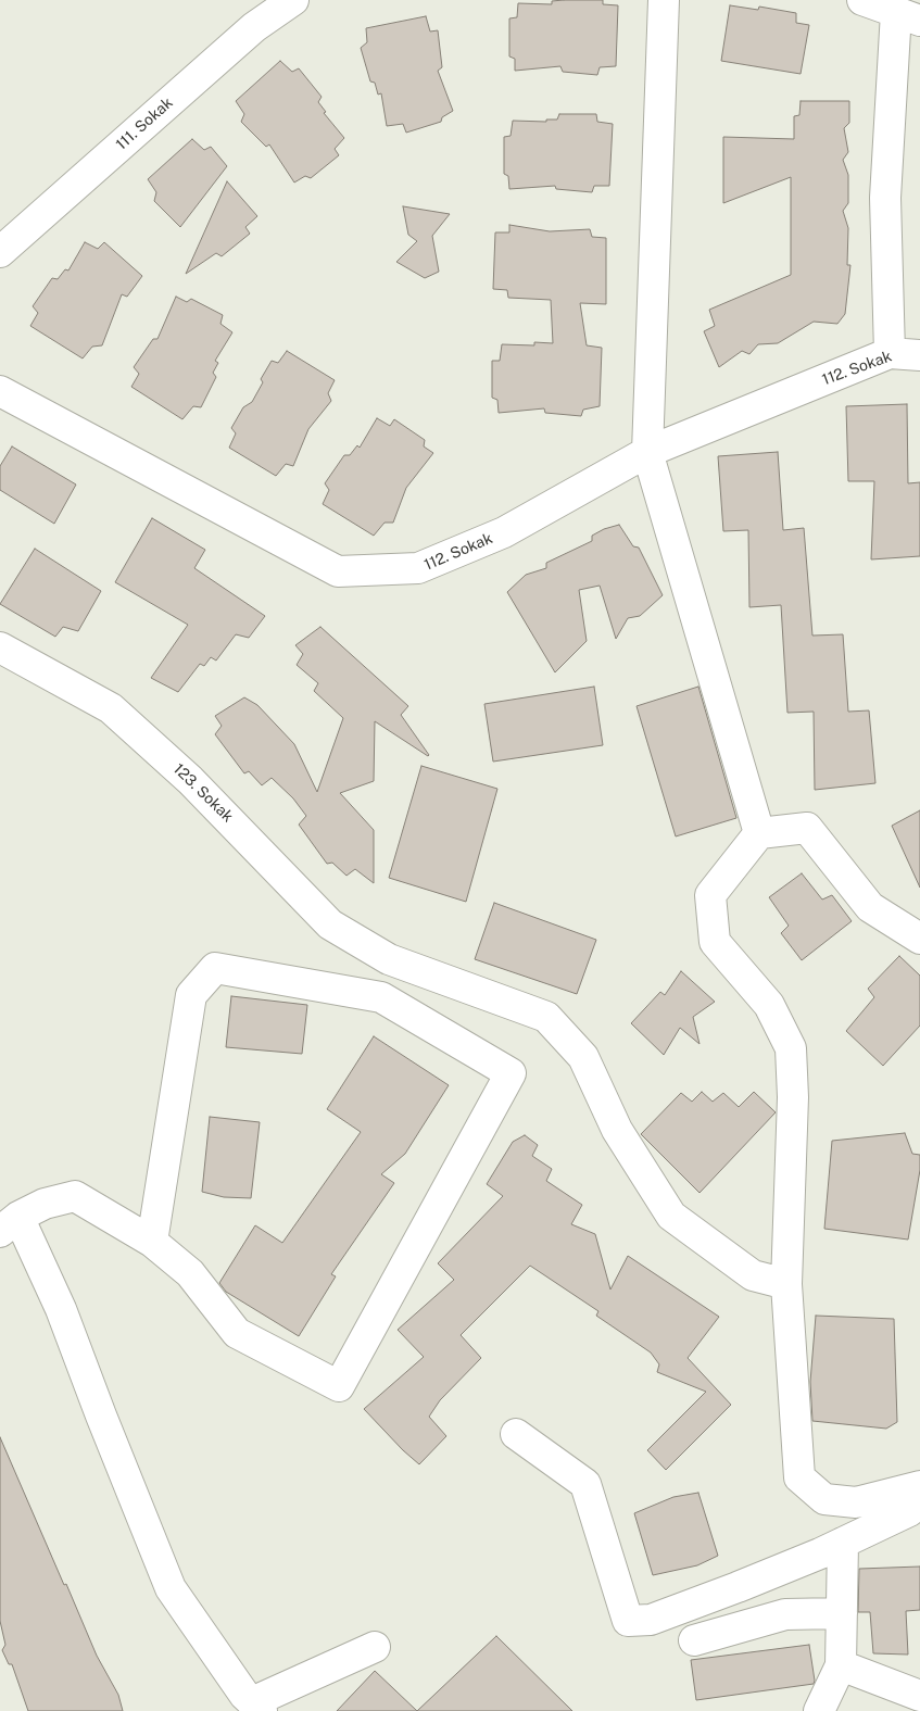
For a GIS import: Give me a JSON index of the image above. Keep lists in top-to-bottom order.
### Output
{
  "streets": {
    "street": ["111. Sokak", "112. Sokak", "123. Sokak"]
  }
}
